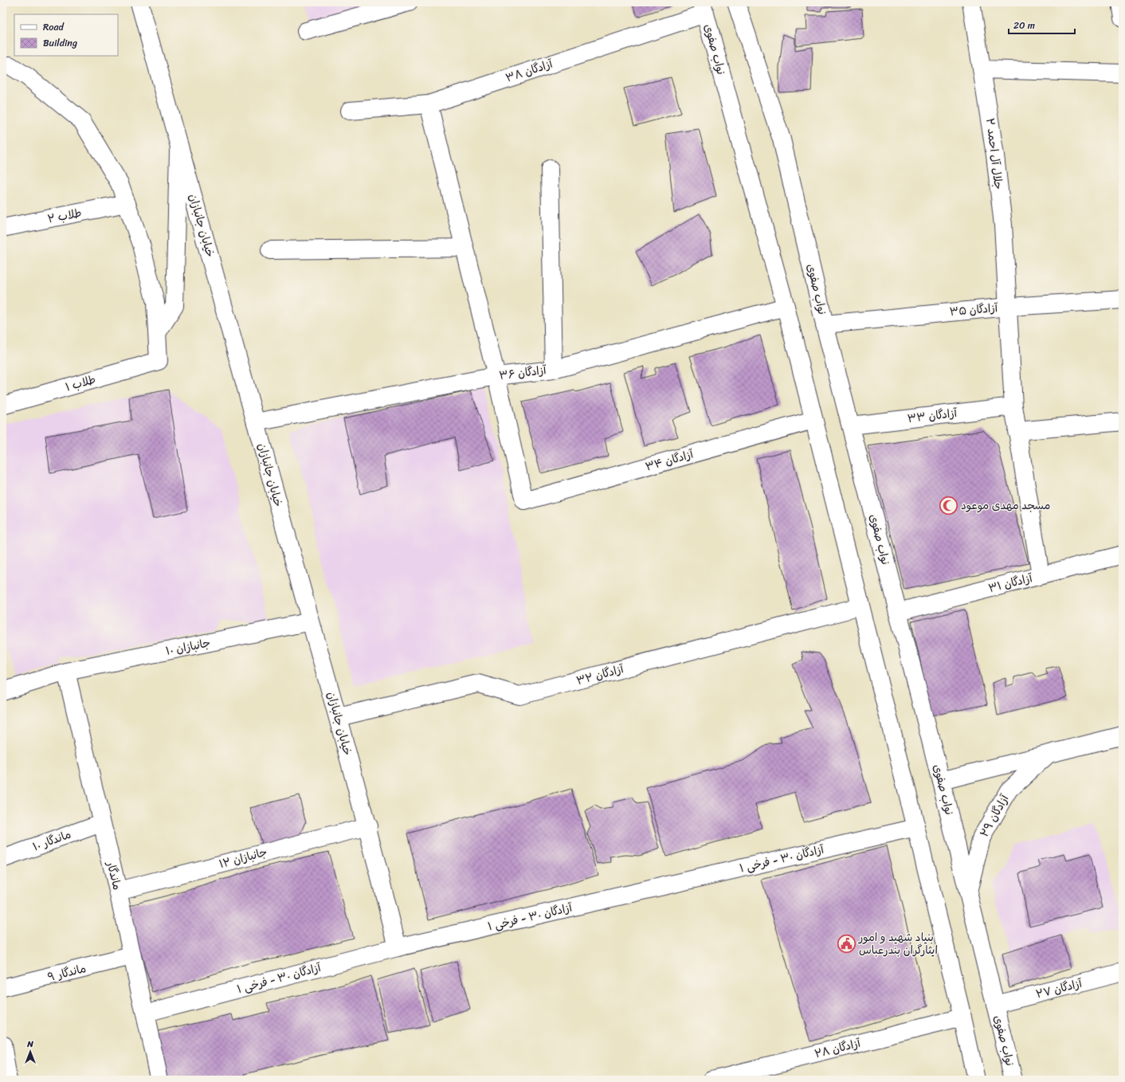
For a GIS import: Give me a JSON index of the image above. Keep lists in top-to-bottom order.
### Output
{
  "streets": {
    "street": [
      "نواب صفوی",
      "آزادگان ۳۸",
      "جلال آل احمد ۲",
      "طلاب ۲",
      "خیابان جانبازان",
      "آزادگان ۳۵",
      "آزادگان ۳۶",
      "طلاب ۱",
      "آزادگان ۳۳",
      "آزادگان ۳۴",
      "آزادگان ۳۱",
      "جانبازان ۱۰",
      "آزادگان ۳۲",
      "آزادگان ۲۹",
      "ماندگار ۱۰",
      "جانبازان ۱۲",
      "آزادگان ۳۰ - فرخی ۱",
      "ماندگار",
      "ماندگار ۹",
      "آزادگان ۲۷",
      "آزادگان ۲۸"
    ]
  },
  "crossings": [
    ["نواب صفوی", "آزادگان ۳۸"],
    ["نواب صفوی", "آزادگان ۳۵"],
    ["نواب صفوی", "آزادگان ۳۶"],
    ["نواب صفوی", "آزادگان ۳۳"],
    ["نواب صفوی", "آزادگان ۳۴"],
    ["نواب صفوی", "آزادگان ۳۱"],
    ["نواب صفوی", "آزادگان ۳۲"],
    ["نواب صفوی", "آزادگان ۲۹"],
    ["نواب صفوی", "آزادگان ۳۰ - فرخی ۱"],
    ["نواب صفوی", "آزادگان ۲۷"],
    ["نواب صفوی", "آزادگان ۲۸"],
    ["جلال آل احمد ۲", "آزادگان ۳۵"],
    ["جلال آل احمد ۲", "آزادگان ۳۳"],
    ["جلال آل احمد ۲", "آزادگان ۳۱"],
    ["خیابان جانبازان", "آزادگان ۳۶"],
    ["خیابان جانبازان", "جانبازان ۱۰"],
    ["خیابان جانبازان", "آزادگان ۳۲"],
    ["خیابان جانبازان", "جانبازان ۱۲"],
    ["خیابان جانبازان", "آزادگان ۳۰ - فرخی ۱"],
    ["آزادگان ۳۶", "آزادگان ۳۴"],
    ["جانبازان ۱۰", "ماندگار"],
    ["ماندگار ۱۰", "ماندگار"],
    ["جانبازان ۱۲", "ماندگار"],
    ["آزادگان ۳۰ - فرخی ۱", "ماندگار"],
    ["ماندگار", "ماندگار ۹"]
  ],
  "places": {
    "mosque": ["مسجد مهدی موعود"],
    "public building": ["بنیاد شهید و امور ایثارگران بندرعباس"]
  },
  "legend": ["Road", "Building"],
  "scale_bar": "20 m",
  "north": "top"
}
